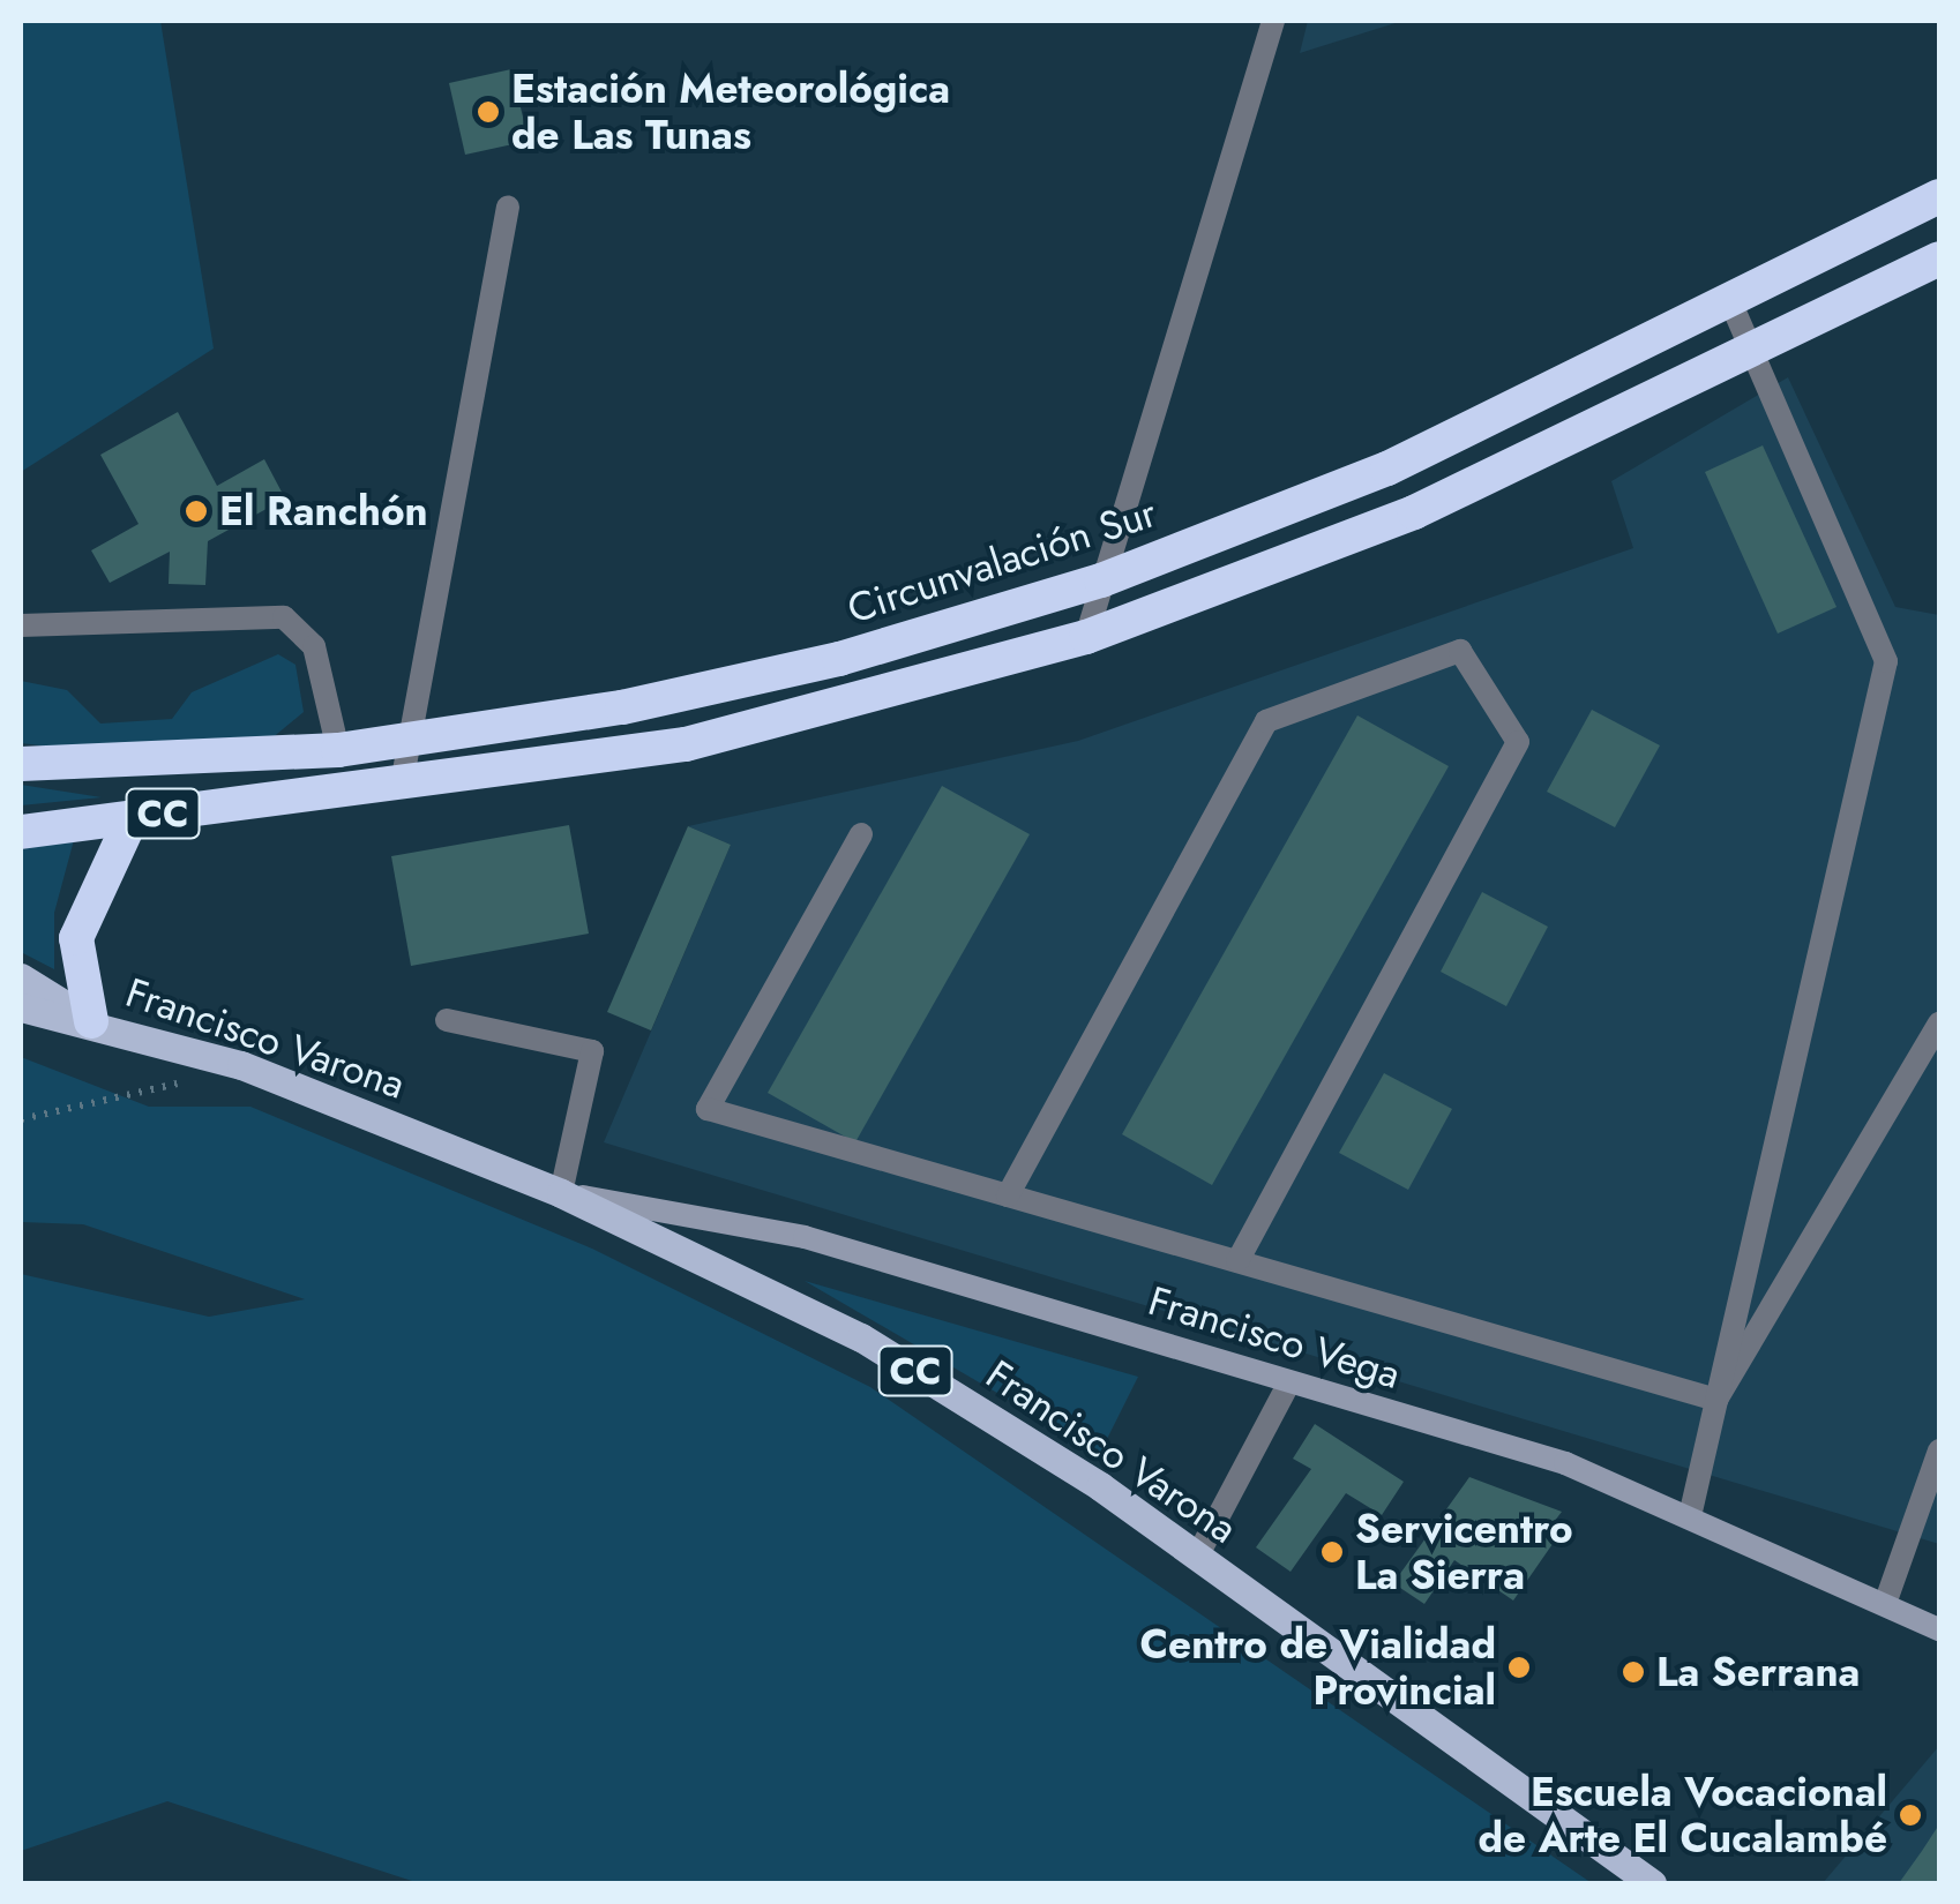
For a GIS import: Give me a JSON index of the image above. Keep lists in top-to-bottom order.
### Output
{
  "streets": {
    "highway": ["Circunvalación Sur", "CC"],
    "main road": ["Francisco Varona"],
    "street": ["Francisco Vega"]
  },
  "crossings": [
    ["CC", "Francisco Varona"],
    ["Francisco Varona", "Francisco Vega"]
  ],
  "places": [
    "Estación Meteorológica de Las Tunas",
    "El Ranchón",
    "Servicentro La Sierra",
    "Centro de Vialidad Provincial",
    "La Serrana",
    "Escuela Vocacional de Arte El Cucalambé"
  ]
}
